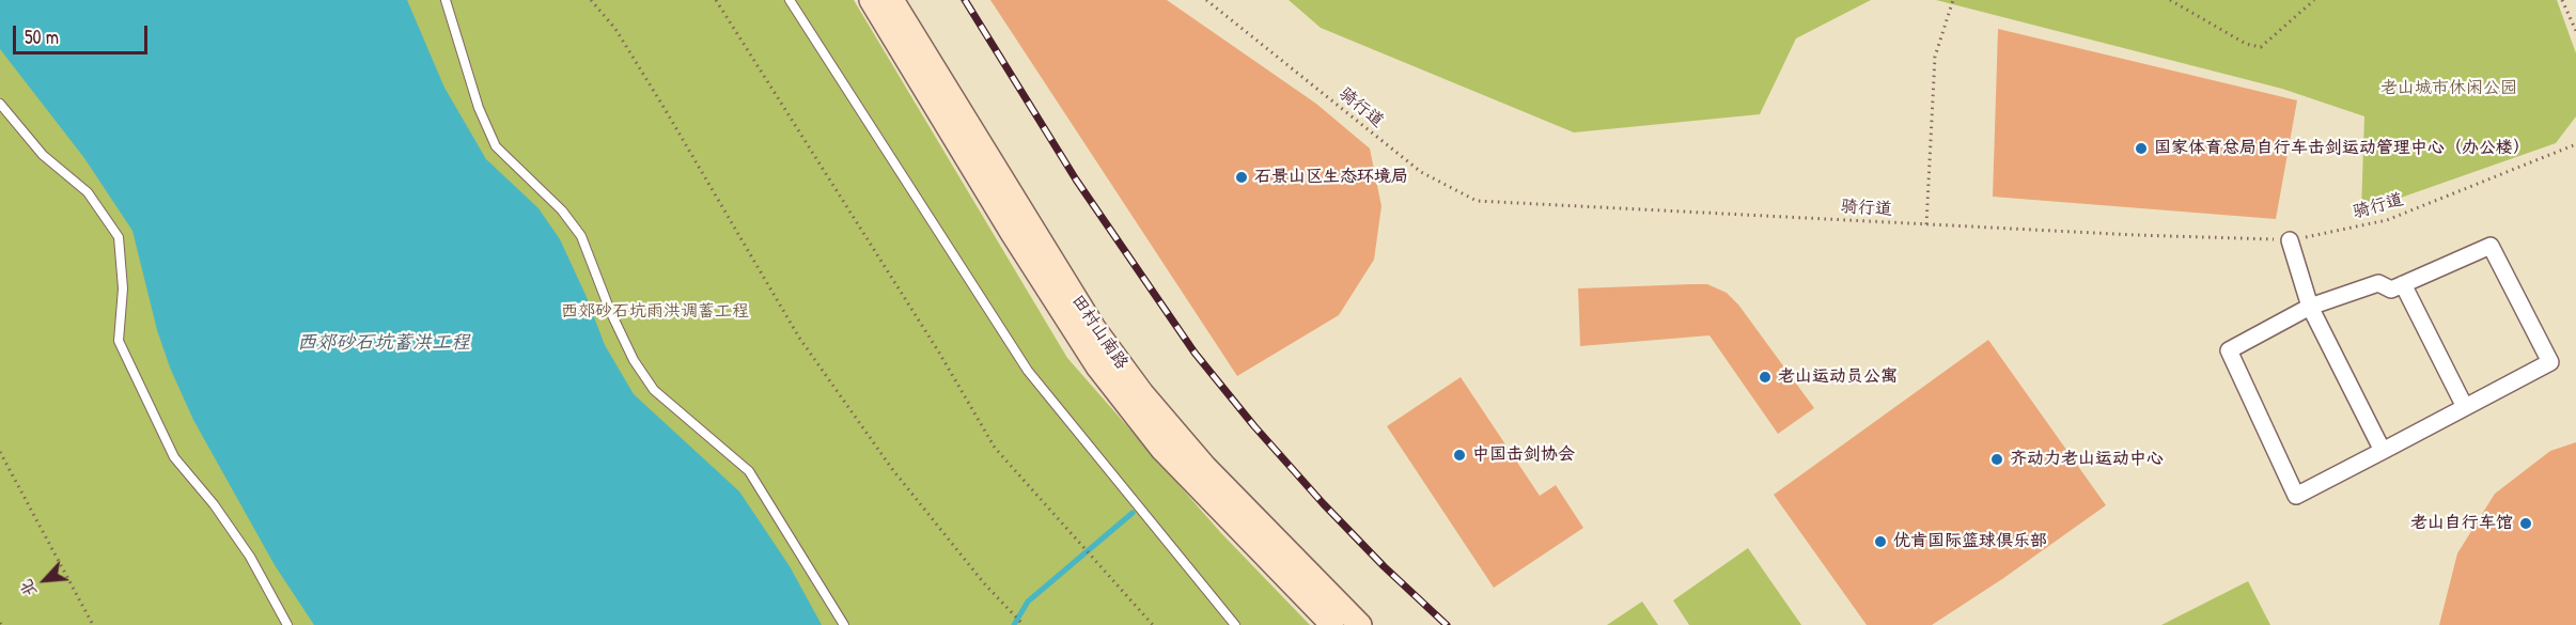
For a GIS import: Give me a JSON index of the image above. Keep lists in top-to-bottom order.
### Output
{
  "streets": {
    "main road": ["田村山南路"],
    "path": ["骑行道"]
  },
  "water": ["西郊砂石坑蓄洪工程"],
  "parks": ["老山城市休闲公园", "西郊砂石坑雨洪调蓄工程"],
  "places": [
    "国家体育总局自行车击剑运动管理中心（办公楼）",
    "石景山区生态环境局",
    "老山运动员公寓",
    "中国击剑协会",
    "齐动力老山运动中心",
    "老山自行车馆",
    "优肯国际篮球俱乐部"
  ],
  "scale_bar": "50 m",
  "north": "bottom left"
}
